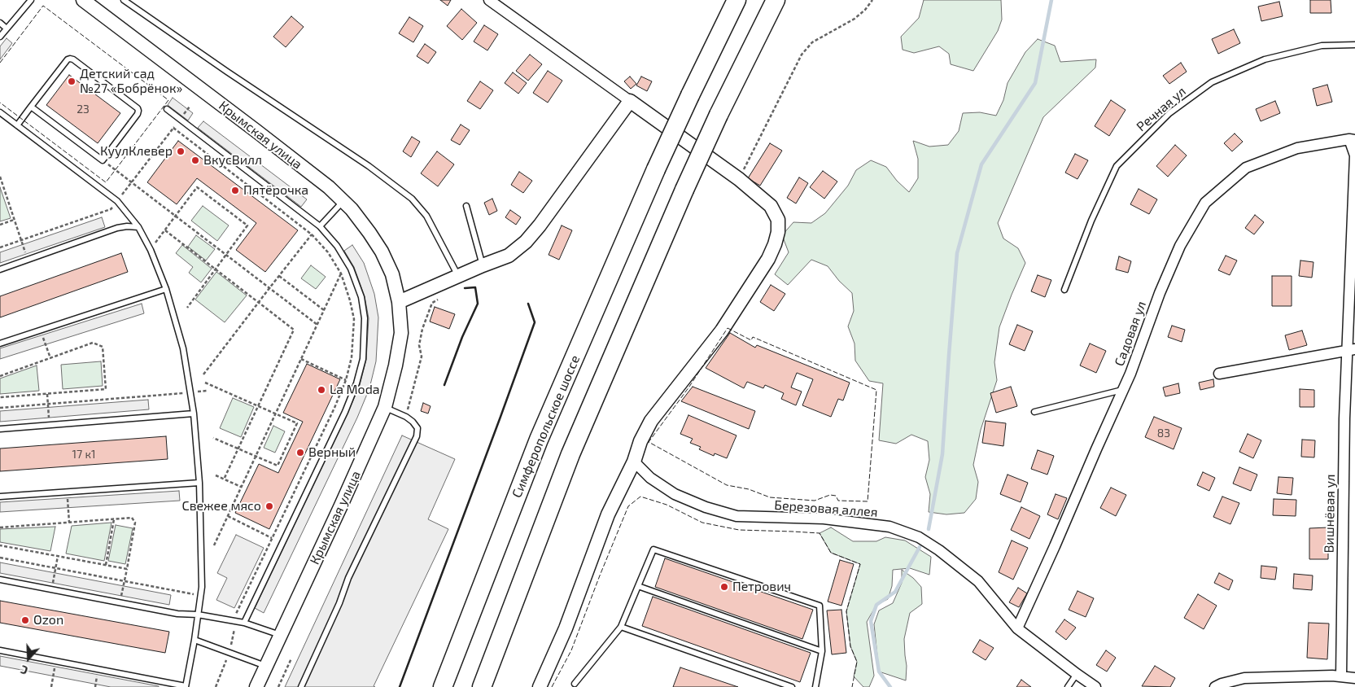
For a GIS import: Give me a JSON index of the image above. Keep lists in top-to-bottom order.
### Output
{
  "streets": {
    "highway": ["Симферопольское шоссе"],
    "street": [
      "Крымская улица",
      "Садовая ул",
      "Березовая аллея",
      "Вишнёвая ул"
    ],
    "lane": ["Речная ул"]
  },
  "crossings": [
    ["Садовая ул", "Березовая аллея"],
    ["Садовая ул", "Вишнёвая ул"]
  ],
  "places": [
    "Детский сад №27 «Бобрёнок»",
    "КуулКлевер",
    "ВкусВилл",
    "Пятёрочка",
    "La Moda",
    "Верный",
    "Свежее мясо",
    "Петрович",
    "Ozon"
  ],
  "house_numbers": ["23", "83", "17 к1"],
  "north": "bottom"
}
